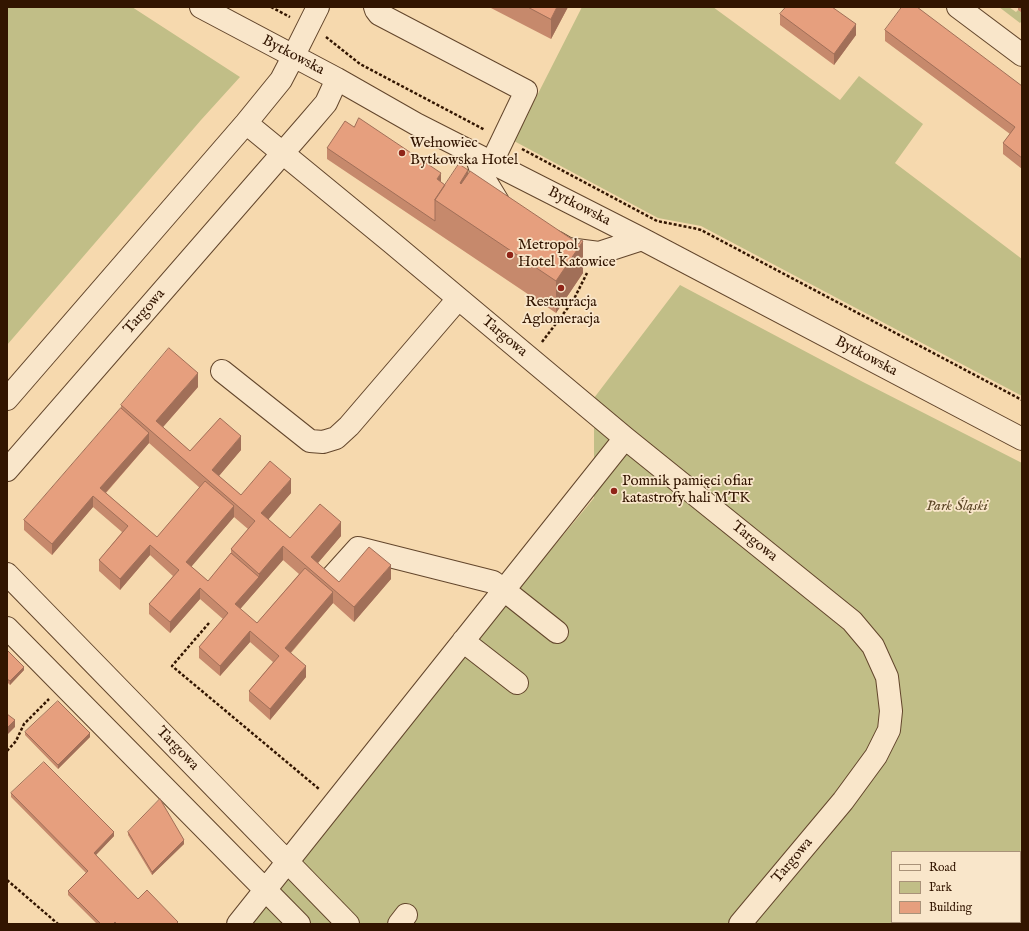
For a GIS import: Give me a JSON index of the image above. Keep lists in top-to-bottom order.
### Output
{
  "streets": {
    "street": ["Bytkowska", "Targowa"]
  },
  "crossings": [
    ["Bytkowska", "Targowa"]
  ],
  "parks": ["Park Śląski"],
  "places": [
    "Wełnowiec Bytkowska Hotel",
    "Metropol Hotel Katowice",
    "Restauracja Aglomeracja",
    "Pomnik pamięci ofiar katastrofy hali MTK"
  ],
  "legend": ["Road", "Park", "Building"]
}
